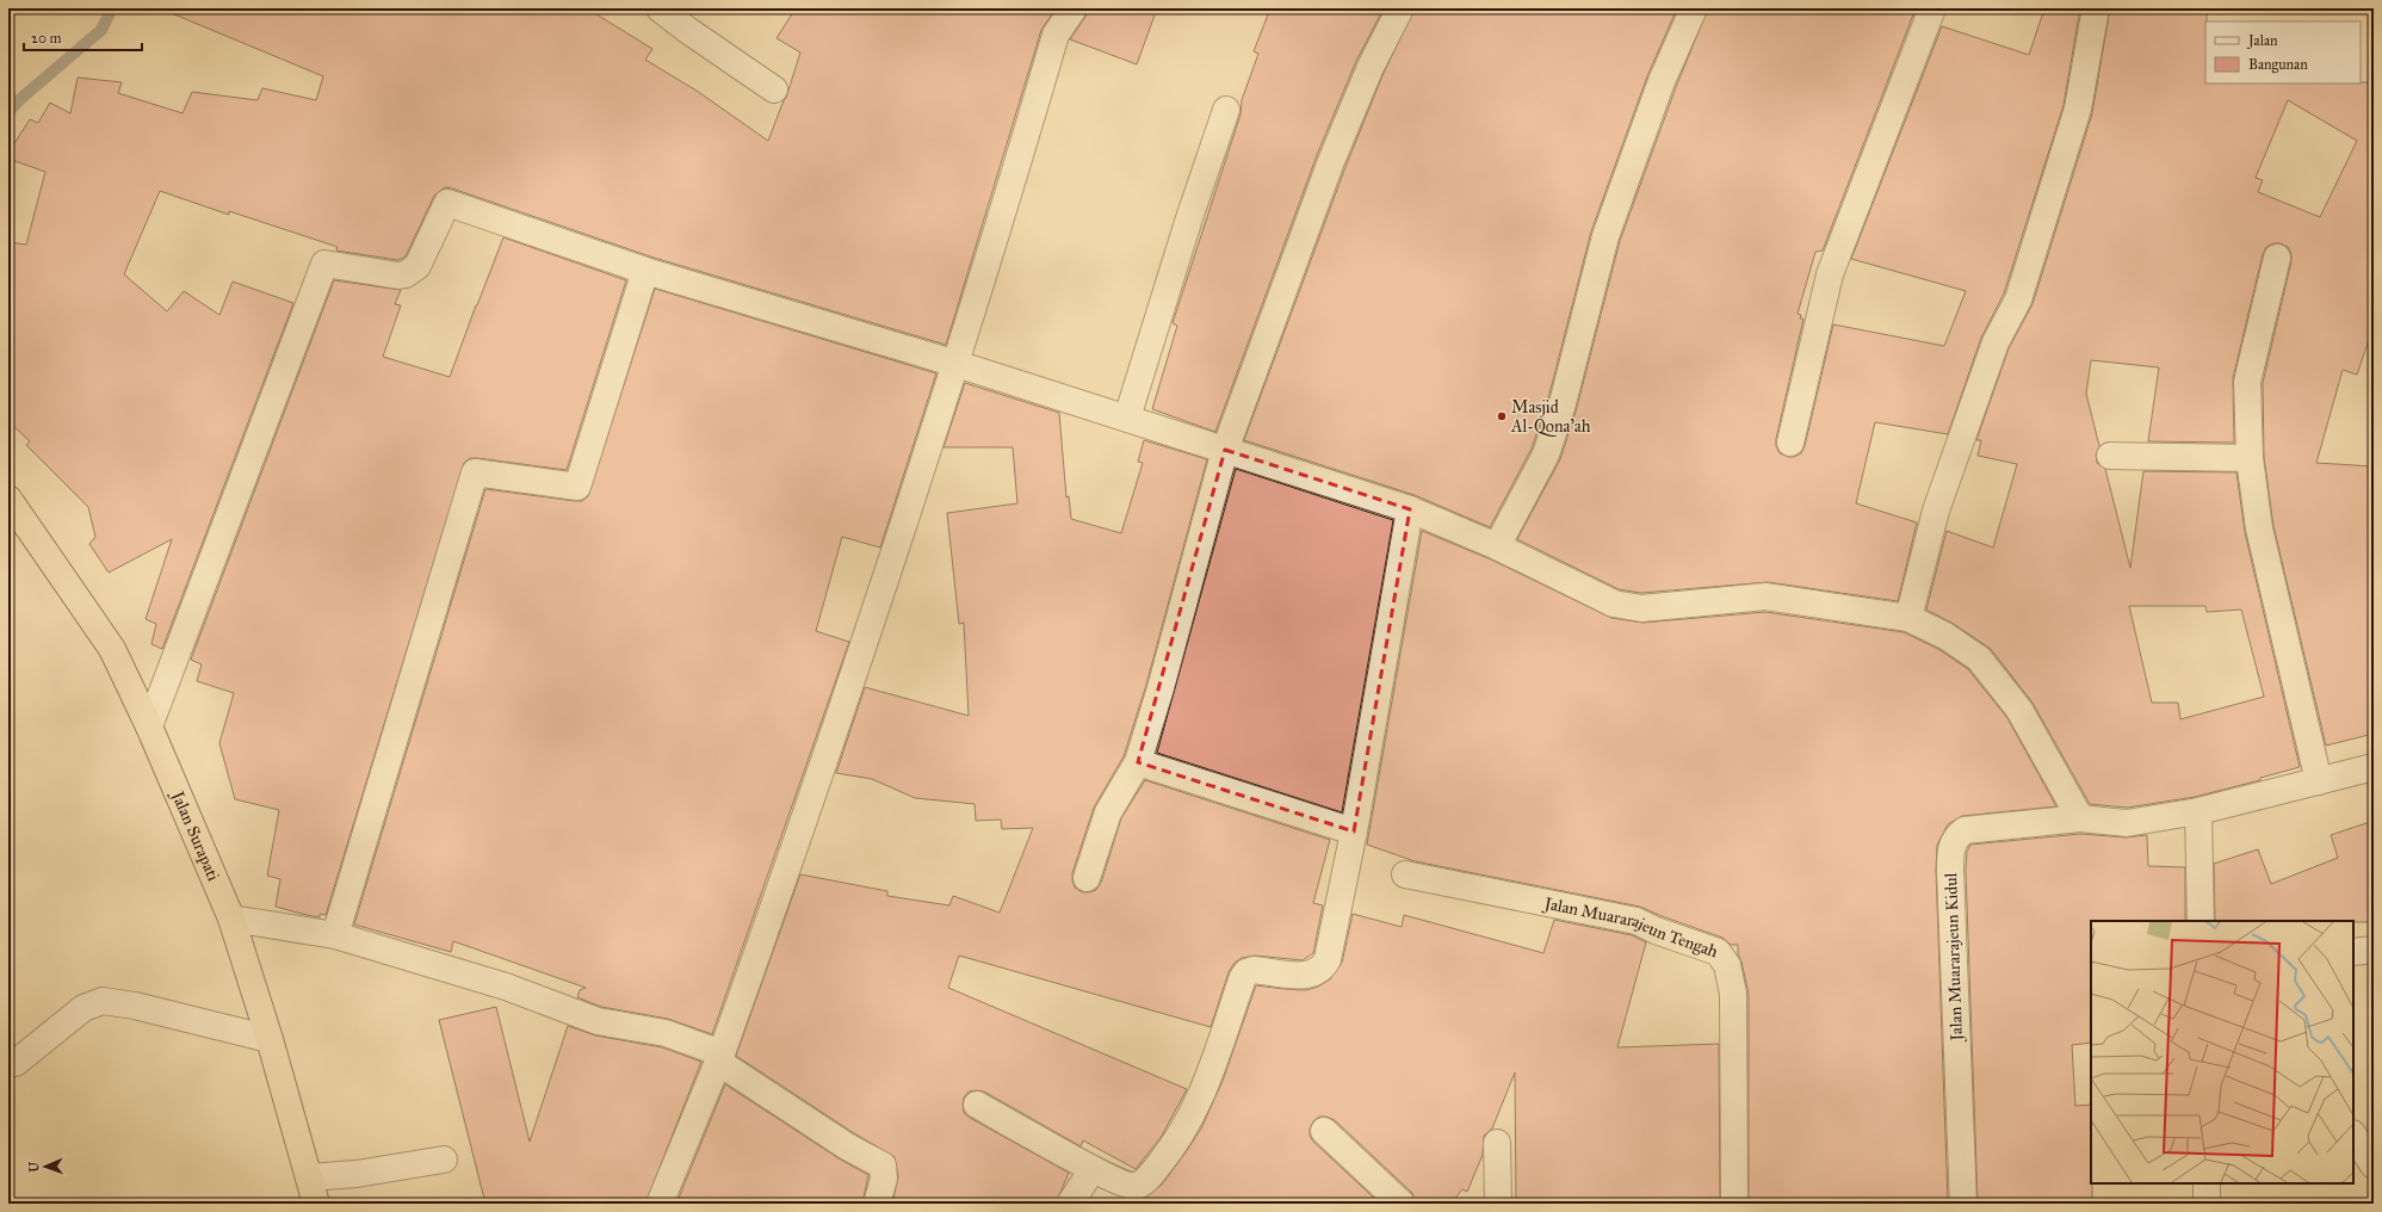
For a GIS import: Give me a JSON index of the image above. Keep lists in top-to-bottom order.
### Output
{
  "streets": {
    "highway": ["Jalan Surapati"],
    "street": ["Jalan Muararajeun Tengah", "Jalan Muararajeun Kidul"]
  },
  "places": ["Masjid Al-Qona'ah"],
  "legend": ["Jalan", "Bangunan"],
  "scale_bar": "20 m",
  "north": "left"
}
